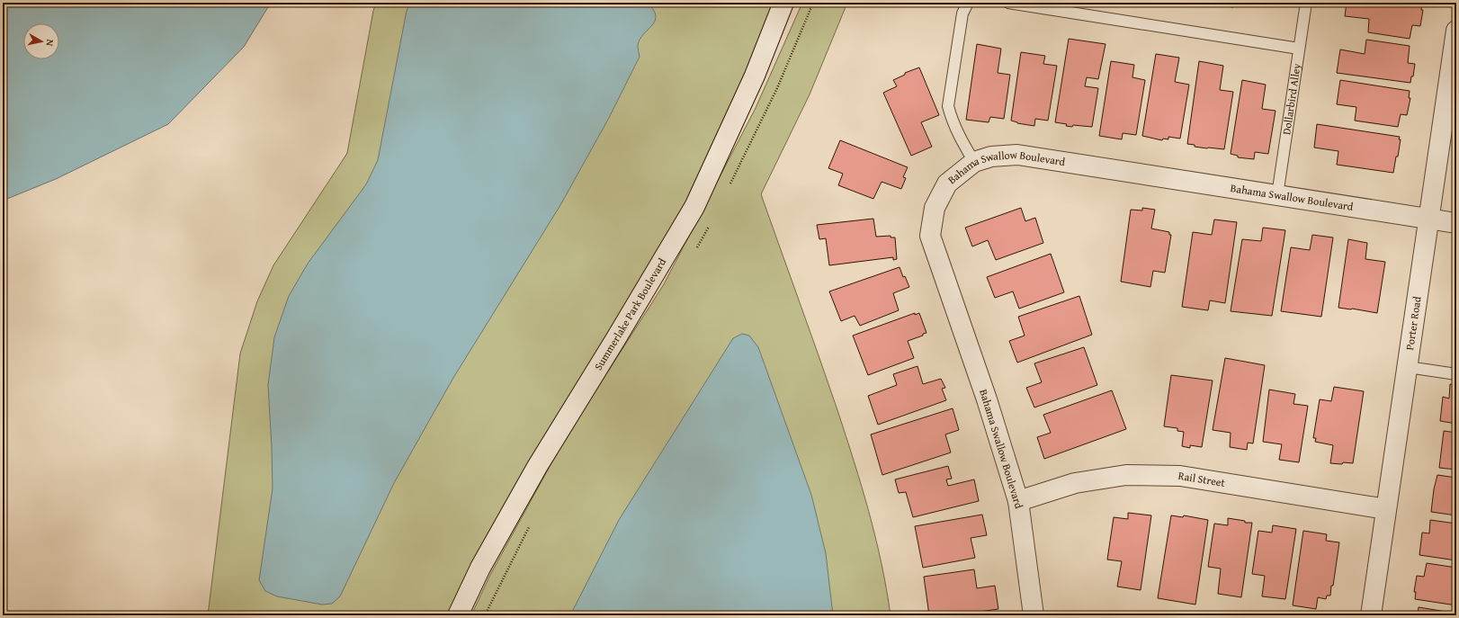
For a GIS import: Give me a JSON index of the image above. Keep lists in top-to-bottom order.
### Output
{
  "streets": {
    "street": [
      "Bahama Swallow Boulevard",
      "Summerlake Park Boulevard",
      "Porter Road",
      "Rail Street"
    ],
    "lane": ["Dollarbird Alley"]
  },
  "crossings": [
    ["Dollarbird Alley", "Bahama Swallow Boulevard"],
    ["Bahama Swallow Boulevard", "Porter Road"],
    ["Bahama Swallow Boulevard", "Rail Street"],
    ["Porter Road", "Rail Street"]
  ],
  "north": "right"
}
